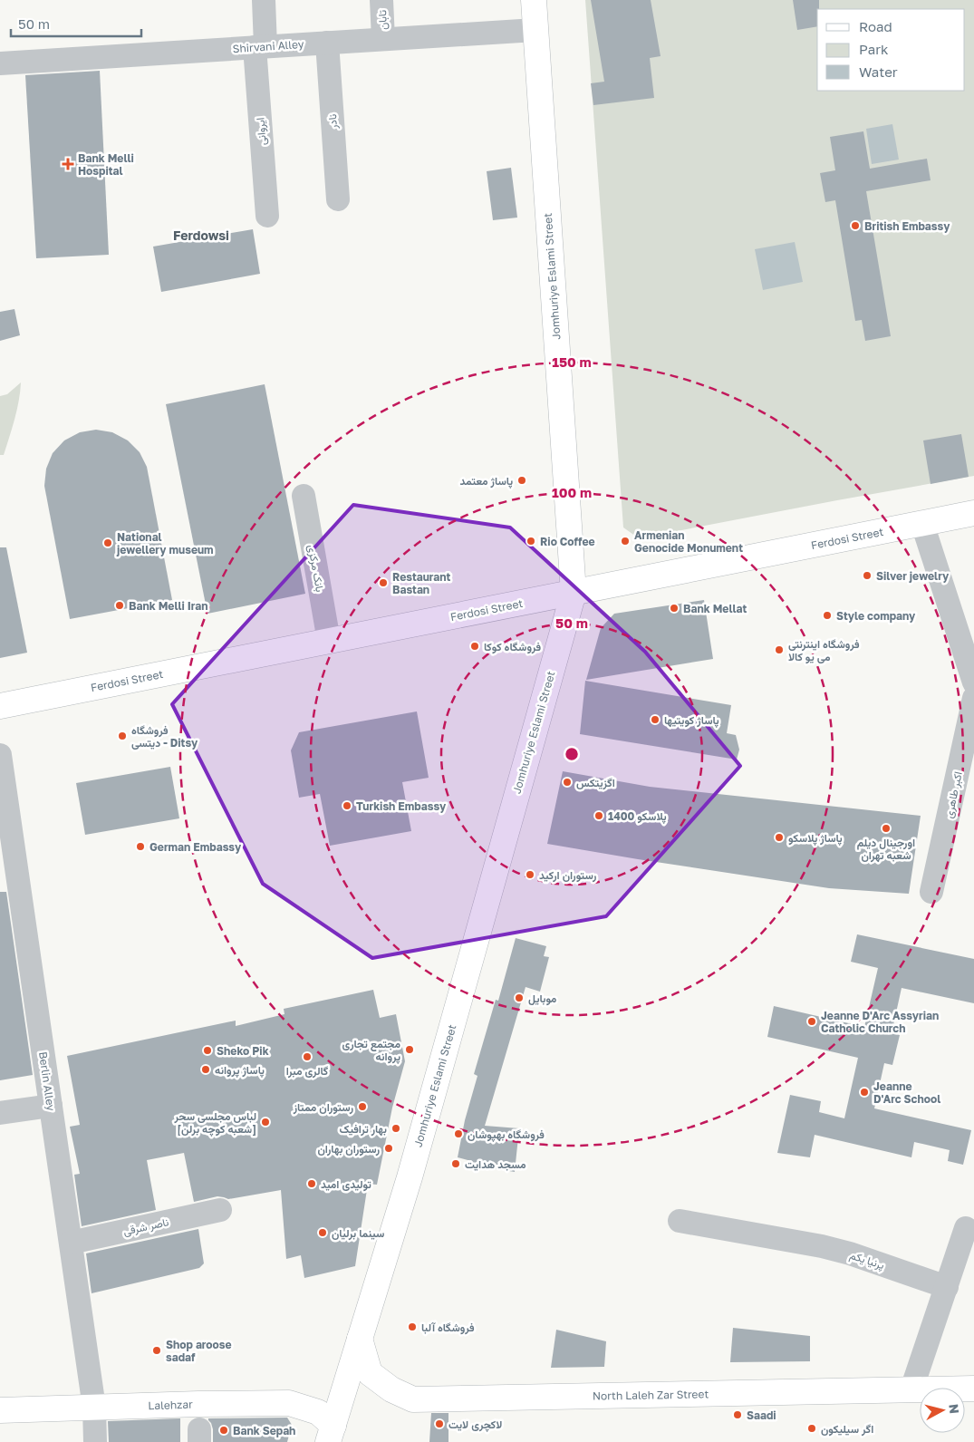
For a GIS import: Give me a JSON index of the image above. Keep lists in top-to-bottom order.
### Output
{
  "streets": {
    "main road": [
      "Jomhuriye Eslami Street",
      "Ferdosi Street",
      "North Laleh Zar Street",
      "Lalehzar"
    ],
    "street": [
      "تابان",
      "Shirvani Alley",
      "نادر",
      "ایروانی",
      "بانک مرکزی",
      "اکبر طاهری",
      "Berlin Alley",
      "ناصر شرقی",
      "پرنیا یکم"
    ]
  },
  "crossings": [
    ["تابان", "Shirvani Alley"],
    ["Shirvani Alley", "نادر"],
    ["Shirvani Alley", "ایروانی"],
    ["Shirvani Alley", "Jomhuriye Eslami Street"],
    ["Jomhuriye Eslami Street", "Ferdosi Street"],
    ["Jomhuriye Eslami Street", "North Laleh Zar Street"],
    ["Jomhuriye Eslami Street", "Lalehzar"],
    ["Ferdosi Street", "بانک مرکزی"],
    ["Berlin Alley", "ناصر شرقی"],
    ["Berlin Alley", "Lalehzar"]
  ],
  "districts": ["Ferdowsi"],
  "places": {
    "health": ["Bank Melli Hospital"],
    "other": [
      "British Embassy",
      "پاساژ معتمد",
      "Rio Coffee",
      "Armenian Genocide Monument",
      "National jewellery museum",
      "Silver jewelry",
      "Restaurant Bastan",
      "Bank Melli Iran",
      "Bank Mellat",
      "Style company",
      "فروشگاه کوکا",
      "فروشگاه اینترنتی می یو کالا",
      "پاساژ کویتیها",
      "فروشگاه دیتسی - Ditsy",
      "اگزیتکس",
      "Turkish Embassy",
      "پلاسکو 1400",
      "اورجینال دیلم شعبه تهران",
      "پاساژ پلاسکو",
      "German Embassy",
      "رستوران ارکید",
      "موبایل",
      "Jeanne D'Arc Assyrian Catholic Church",
      "مجتمع تجاری پروانه",
      "Sheko Pik",
      "گالری مبرا",
      "پاساژ پروانه",
      "Jeanne D'Arc School",
      "رستوران ممتاز",
      "لباس مجلسی سحر [شعبه کوچه برلن]",
      "بهار ترافیک",
      "فروشگاه بهپوشان",
      "رستوران بهاران",
      "مسجد هدایت",
      "تولیدی امید",
      "سینما برلیان",
      "فروشگاه آلبا",
      "Shop aroose sadaf",
      "Saadi",
      "لاکچری لایت",
      "اگر سیلیکون",
      "Bank Sepah"
    ]
  },
  "legend": ["Road", "Park", "Water"],
  "scale_bar": "50 m",
  "north": "right",
  "rings": ["150 m", "100 m", "50 m"]
}
